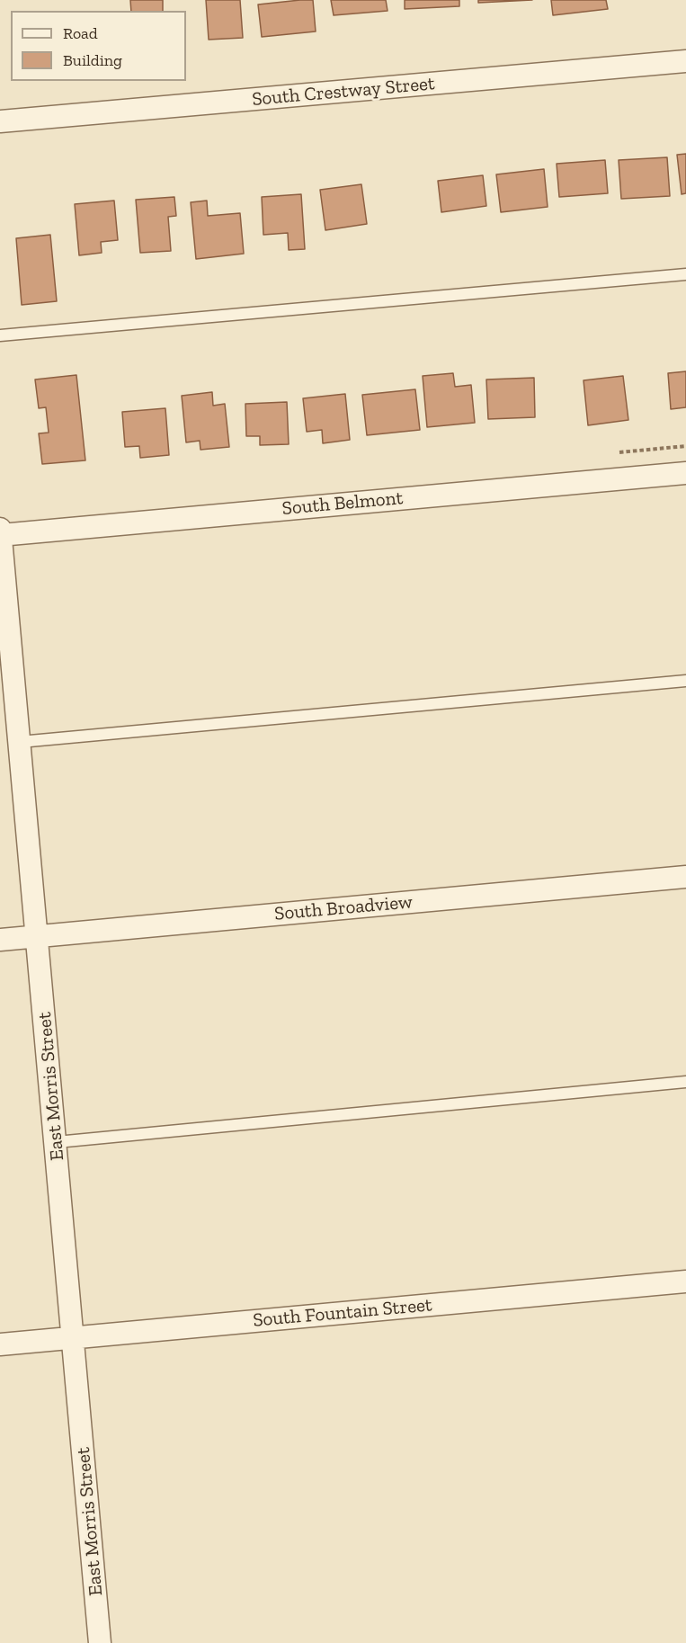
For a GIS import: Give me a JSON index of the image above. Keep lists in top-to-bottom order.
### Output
{
  "streets": {
    "street": [
      "South Crestway Street",
      "South Belmont",
      "South Broadview",
      "East Morris Street",
      "South Fountain Street"
    ]
  },
  "crossings": [
    ["South Belmont", "East Morris Street"],
    ["South Broadview", "East Morris Street"],
    ["East Morris Street", "South Fountain Street"]
  ],
  "legend": ["Road", "Building"]
}
